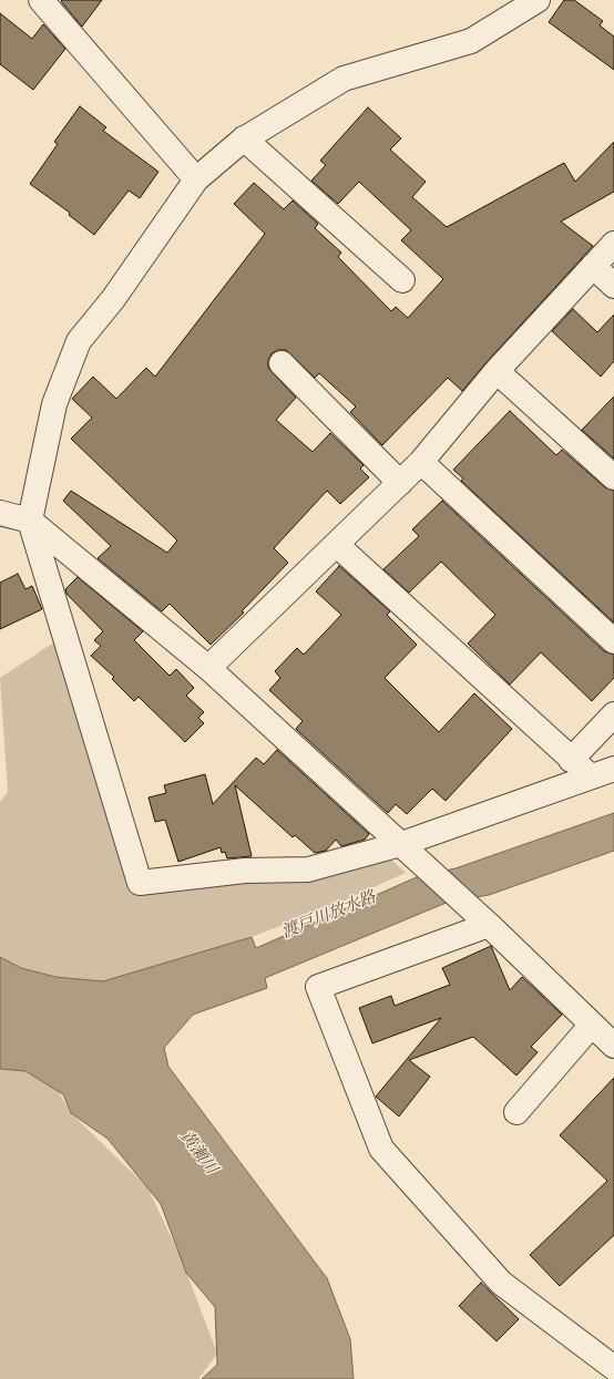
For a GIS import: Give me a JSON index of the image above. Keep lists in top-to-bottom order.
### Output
{
  "water": ["渡戸川放水路", "黄瀬川"]
}
